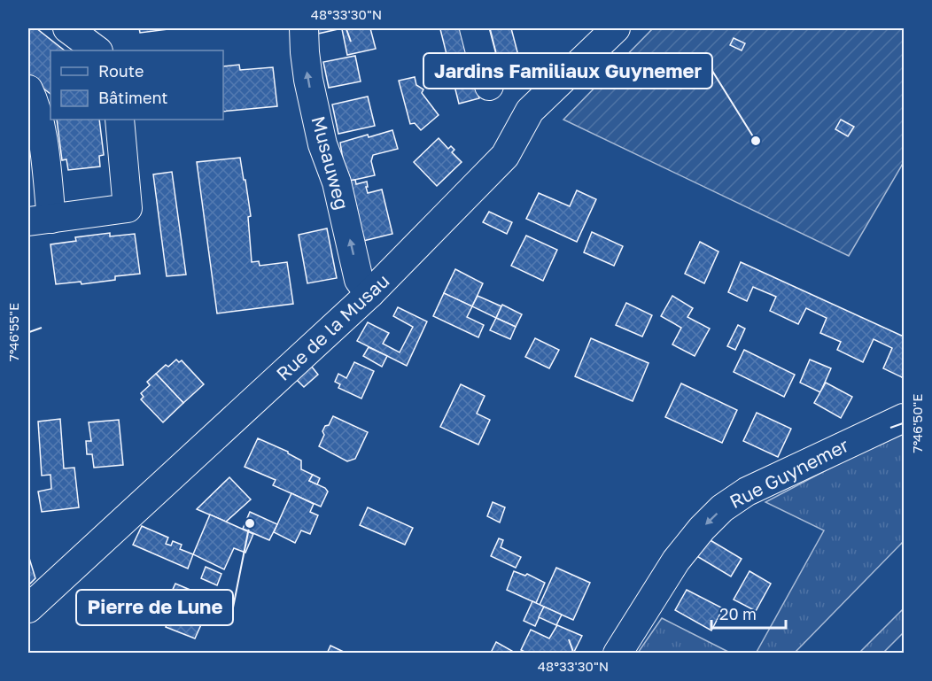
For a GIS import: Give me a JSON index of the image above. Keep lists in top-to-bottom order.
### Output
{
  "streets": {
    "street": ["Musauweg", "Rue de la Musau", "Rue Guynemer"]
  },
  "crossings": [
    ["Musauweg", "Rue de la Musau"]
  ],
  "one_way": ["Musauweg", "Rue Guynemer"],
  "places": ["Jardins Familiaux Guynemer", "Pierre de Lune"],
  "legend": ["Route", "Bâtiment"],
  "scale_bar": "20 m",
  "coordinates": ["48°33'30\"N", "7°46'55\"E", "7°46'50\"E"]
}
